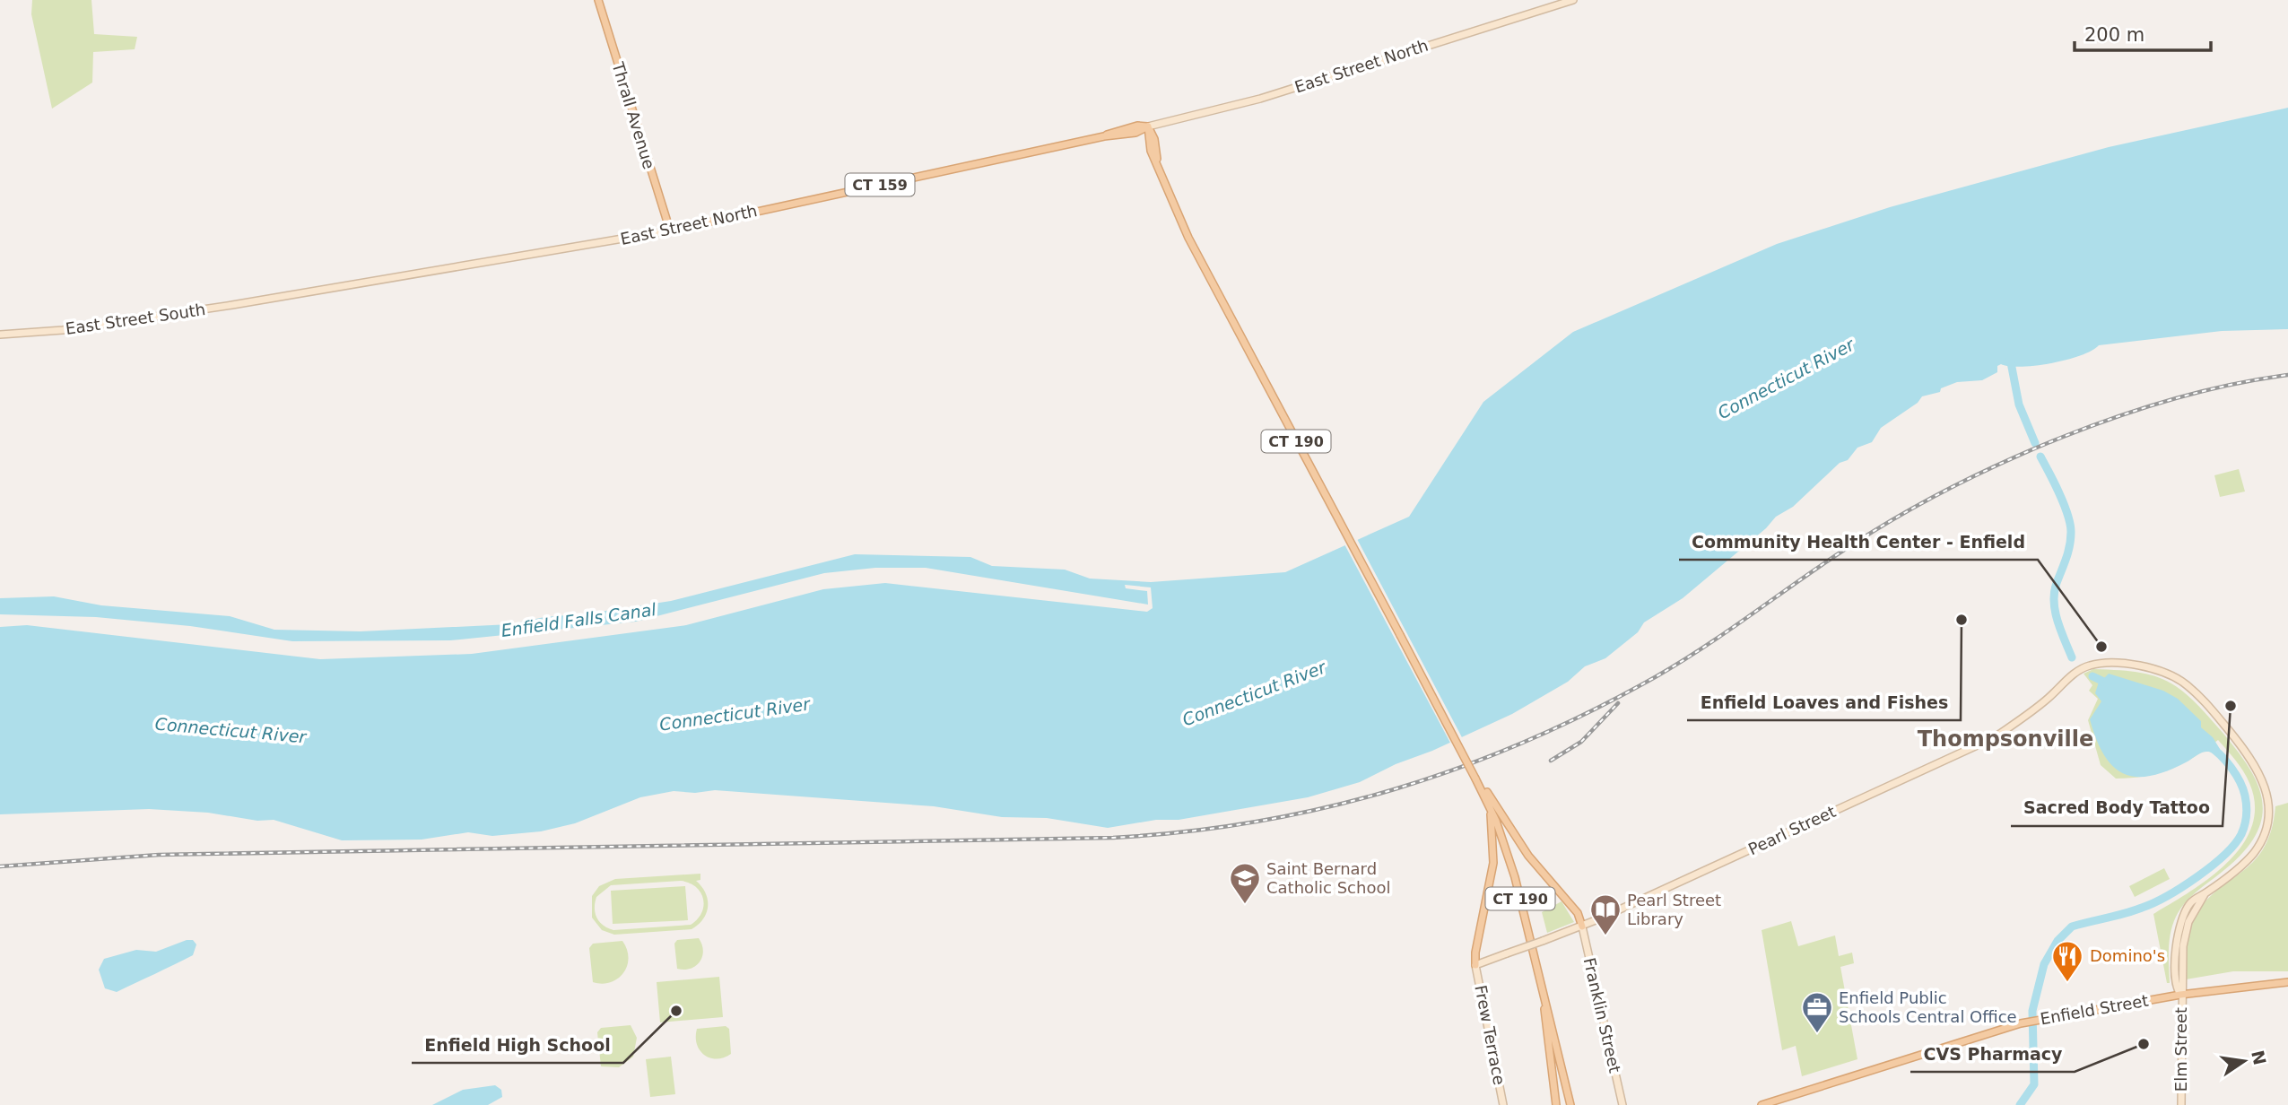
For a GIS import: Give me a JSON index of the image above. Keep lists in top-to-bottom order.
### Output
{
  "streets": {
    "main road": [
      "East Street North",
      "Thrall Avenue",
      "CT 159",
      "East Street South",
      "CT 190",
      "Pearl Street",
      "Enfield Street",
      "Franklin Street",
      "Frew Terrace",
      "Elm Street"
    ]
  },
  "crossings": [
    ["East Street North", "Thrall Avenue"],
    ["East Street North", "East Street South"],
    ["East Street North", "CT 190"],
    ["Pearl Street", "Franklin Street"],
    ["Pearl Street", "Frew Terrace"],
    ["Pearl Street", "Elm Street"],
    ["Enfield Street", "Elm Street"]
  ],
  "districts": ["Thompsonville"],
  "water": ["Connecticut River", "Enfield Falls Canal"],
  "places": {
    "other": [
      "Enfield Loaves and Fishes",
      "Community Health Center - Enfield",
      "Sacred Body Tattoo",
      "Enfield High School",
      "CVS Pharmacy"
    ],
    "school or university": ["Saint Bernard Catholic School"],
    "library": ["Pearl Street Library"],
    "restaurant": ["Domino's"],
    "office": ["Enfield Public Schools Central Office"]
  },
  "scale_bar": "200 m",
  "north": "right"
}
